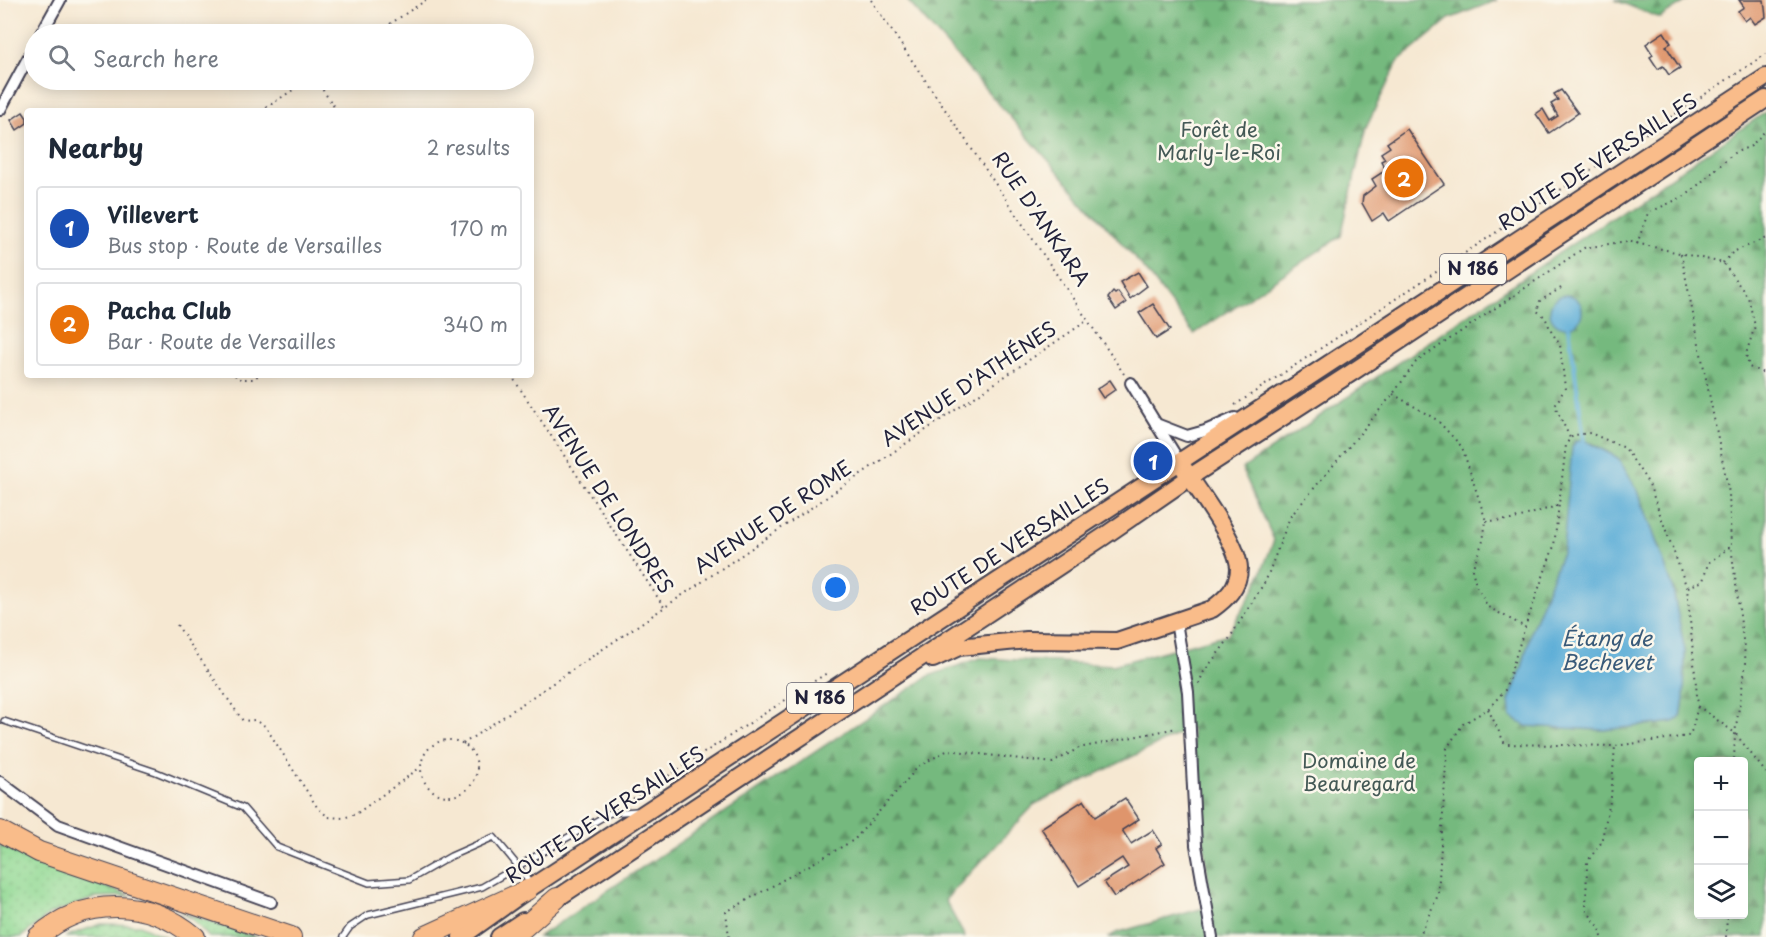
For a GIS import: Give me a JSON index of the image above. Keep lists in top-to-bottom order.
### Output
{
  "streets": {
    "main road": ["ROUTE DE VERSAILLES", "N 186"],
    "path": [
      "RUE D'ANKARA",
      "AVENUE D'ATHÉNES",
      "AVENUE DE LONDRES",
      "AVENUE DE ROME"
    ]
  },
  "crossings": [
    ["RUE D'ANKARA", "AVENUE D'ATHÉNES"],
    ["AVENUE D'ATHÉNES", "AVENUE DE ROME"],
    ["AVENUE DE LONDRES", "AVENUE DE ROME"]
  ],
  "water": ["Étang de Bechevet"],
  "parks": ["Forêt de Marly-le-Roi", "Domaine de Beauregard"],
  "page": {
    "search": "Search here",
    "heading": ["Nearby", "2 results"],
    "pins": ["2", "1"],
    "list": [
      {
        "mark": "1",
        "name": "Villevert",
        "note": "Bus stop · Route de Versailles",
        "value": "170 m"
      },
      {
        "mark": "2",
        "name": "Pacha Club",
        "note": "Bar · Route de Versailles",
        "value": "340 m"
      }
    ],
    "map_buttons": ["+", "−"]
  }
}
